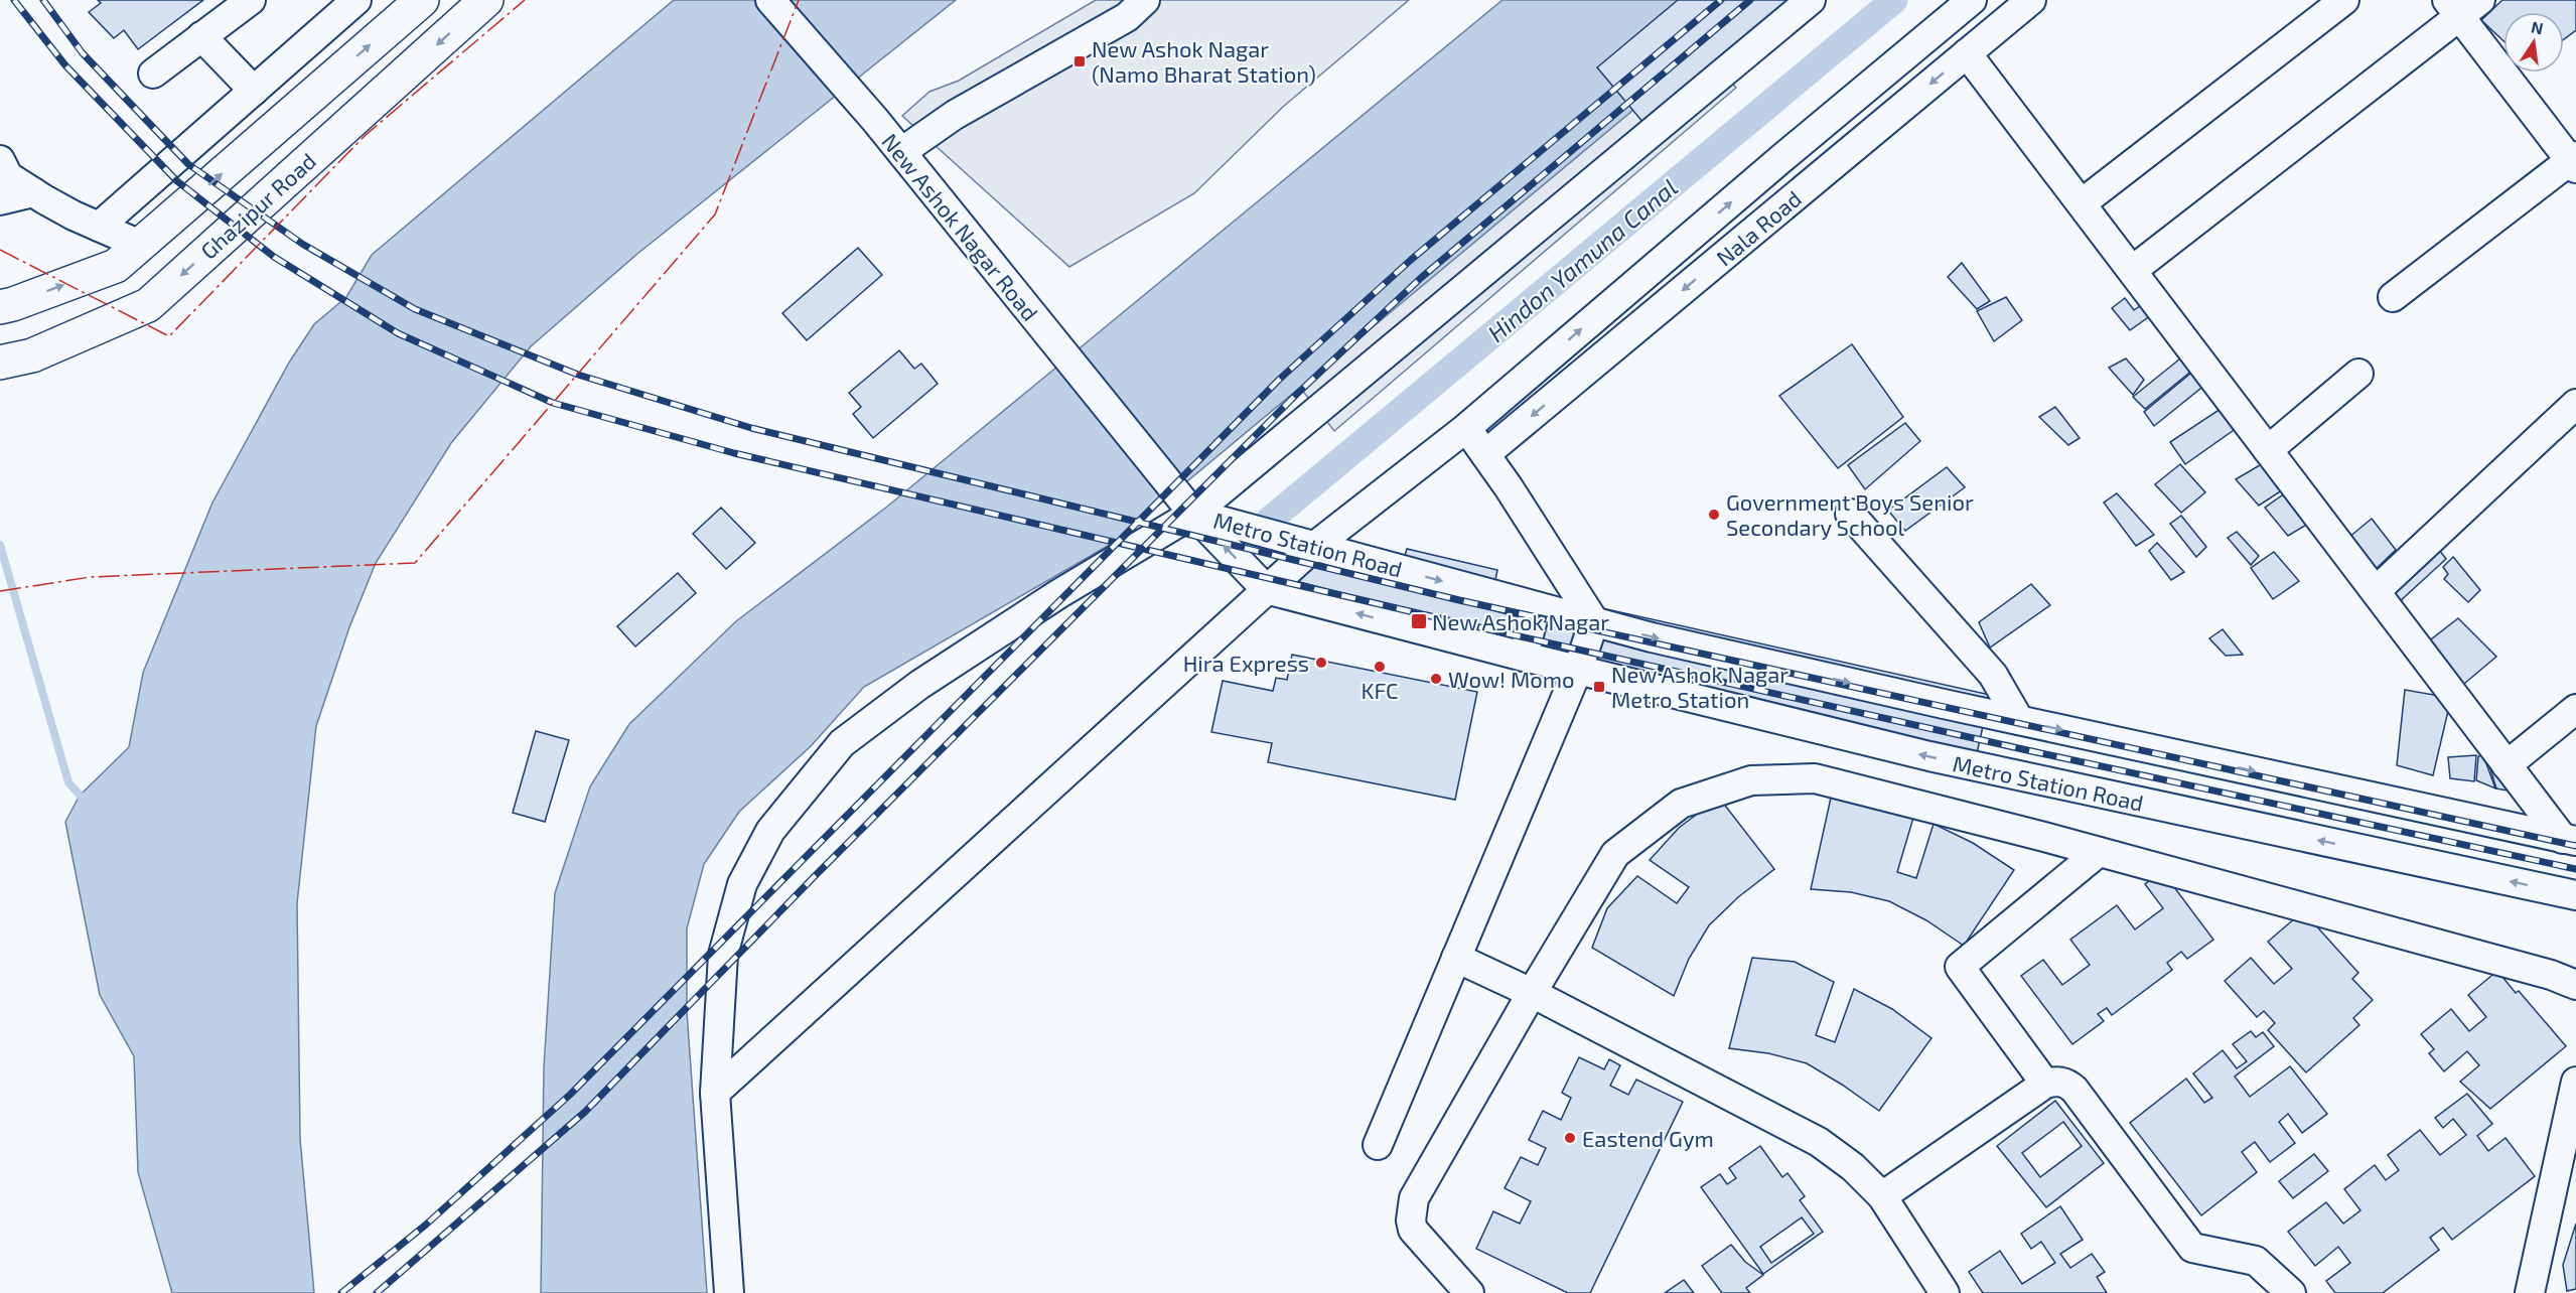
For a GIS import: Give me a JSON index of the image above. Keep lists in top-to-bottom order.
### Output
{
  "streets": {
    "main road": ["Ghazipur Road"],
    "street": ["New Ashok Nagar Road", "Nala Road", "Metro Station Road"]
  },
  "crossings": [
    ["New Ashok Nagar Road", "Metro Station Road"],
    ["Nala Road", "Metro Station Road"]
  ],
  "water": ["Hindon Yamuna Canal"],
  "places": {
    "transit": ["New Ashok Nagar (Namo Bharat Station)", "New Ashok Nagar", "New Ashok Nagar Metro Station"],
    "other": [
      "Government Boys Senior Secondary School",
      "Hira Express",
      "KFC",
      "Wow! Momo",
      "Eastend Gym"
    ]
  },
  "north": "top"
}
